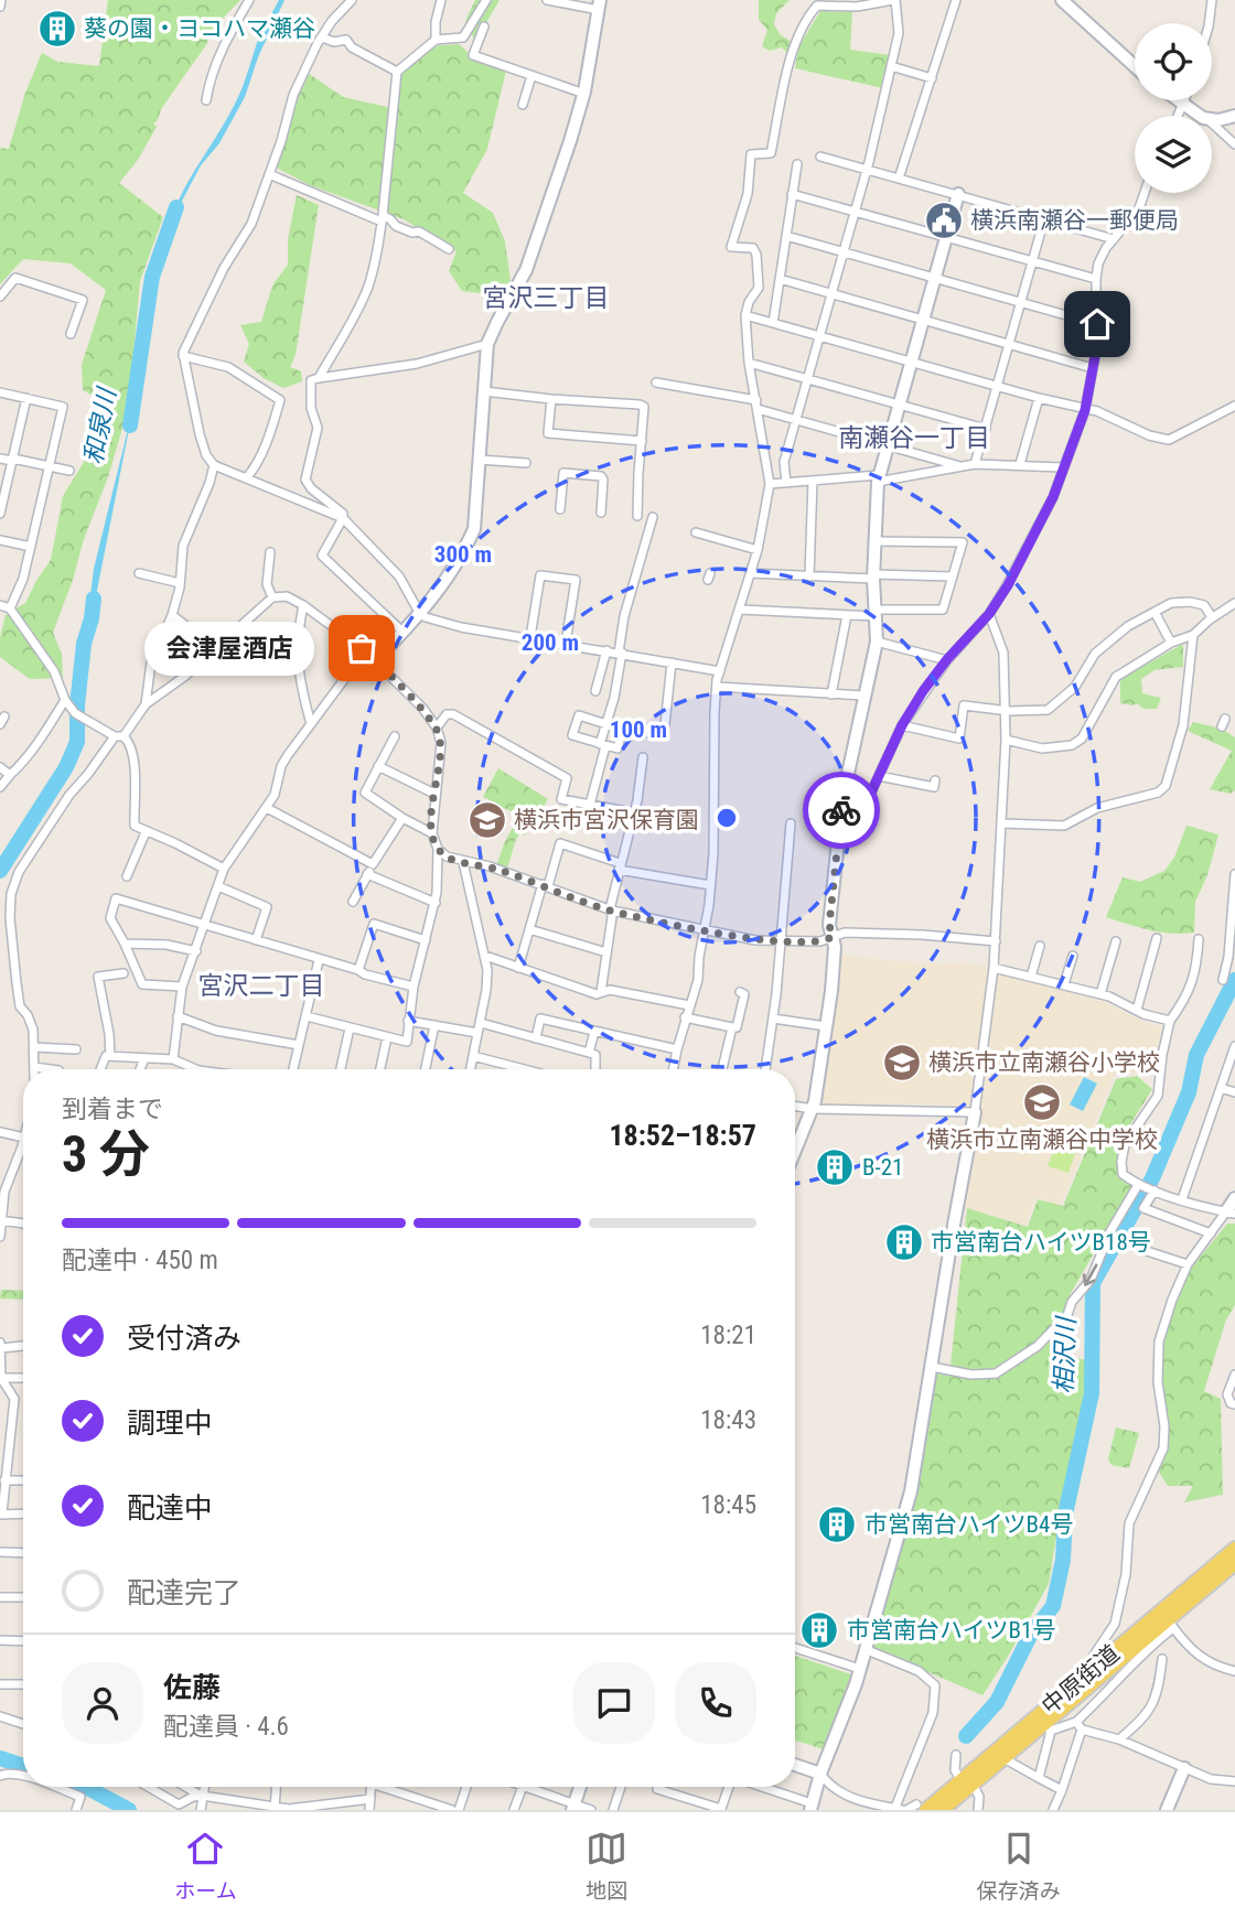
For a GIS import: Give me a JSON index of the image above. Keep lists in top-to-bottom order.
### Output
{
  "streets": {
    "main road": ["中原街道"]
  },
  "districts": ["宮沢三丁目", "南瀬谷一丁目", "宮沢二丁目"],
  "water": ["和泉川", "相沢川"],
  "places": {
    "building": [
      "葵の園・ヨコハマ瀬谷",
      "B-21",
      "市営南台ハイツB18号",
      "市営南台ハイツB4号",
      "市営南台ハイツB1号"
    ],
    "public building": ["横浜南瀬谷一郵便局"],
    "other": ["会津屋酒店"],
    "school or university": ["横浜市宮沢保育園", "横浜市立南瀬谷小学校", "横浜市立南瀬谷中学校"]
  },
  "page": {
    "bubble": "会津屋酒店",
    "heading": ["3 分", "到着まで", "18:52–18:57"],
    "panel": ["佐藤", "配達員 · 4.6"],
    "bar": "配達中 · 450 m",
    "list": [
      ["受付済み", "18:21"],
      ["調理中", "18:43"],
      ["配達中", "18:45"],
      "配達完了"
    ],
    "tabs": ["ホーム", "地図", "保存済み"]
  },
  "rings": ["300 m", "200 m", "100 m"]
}
